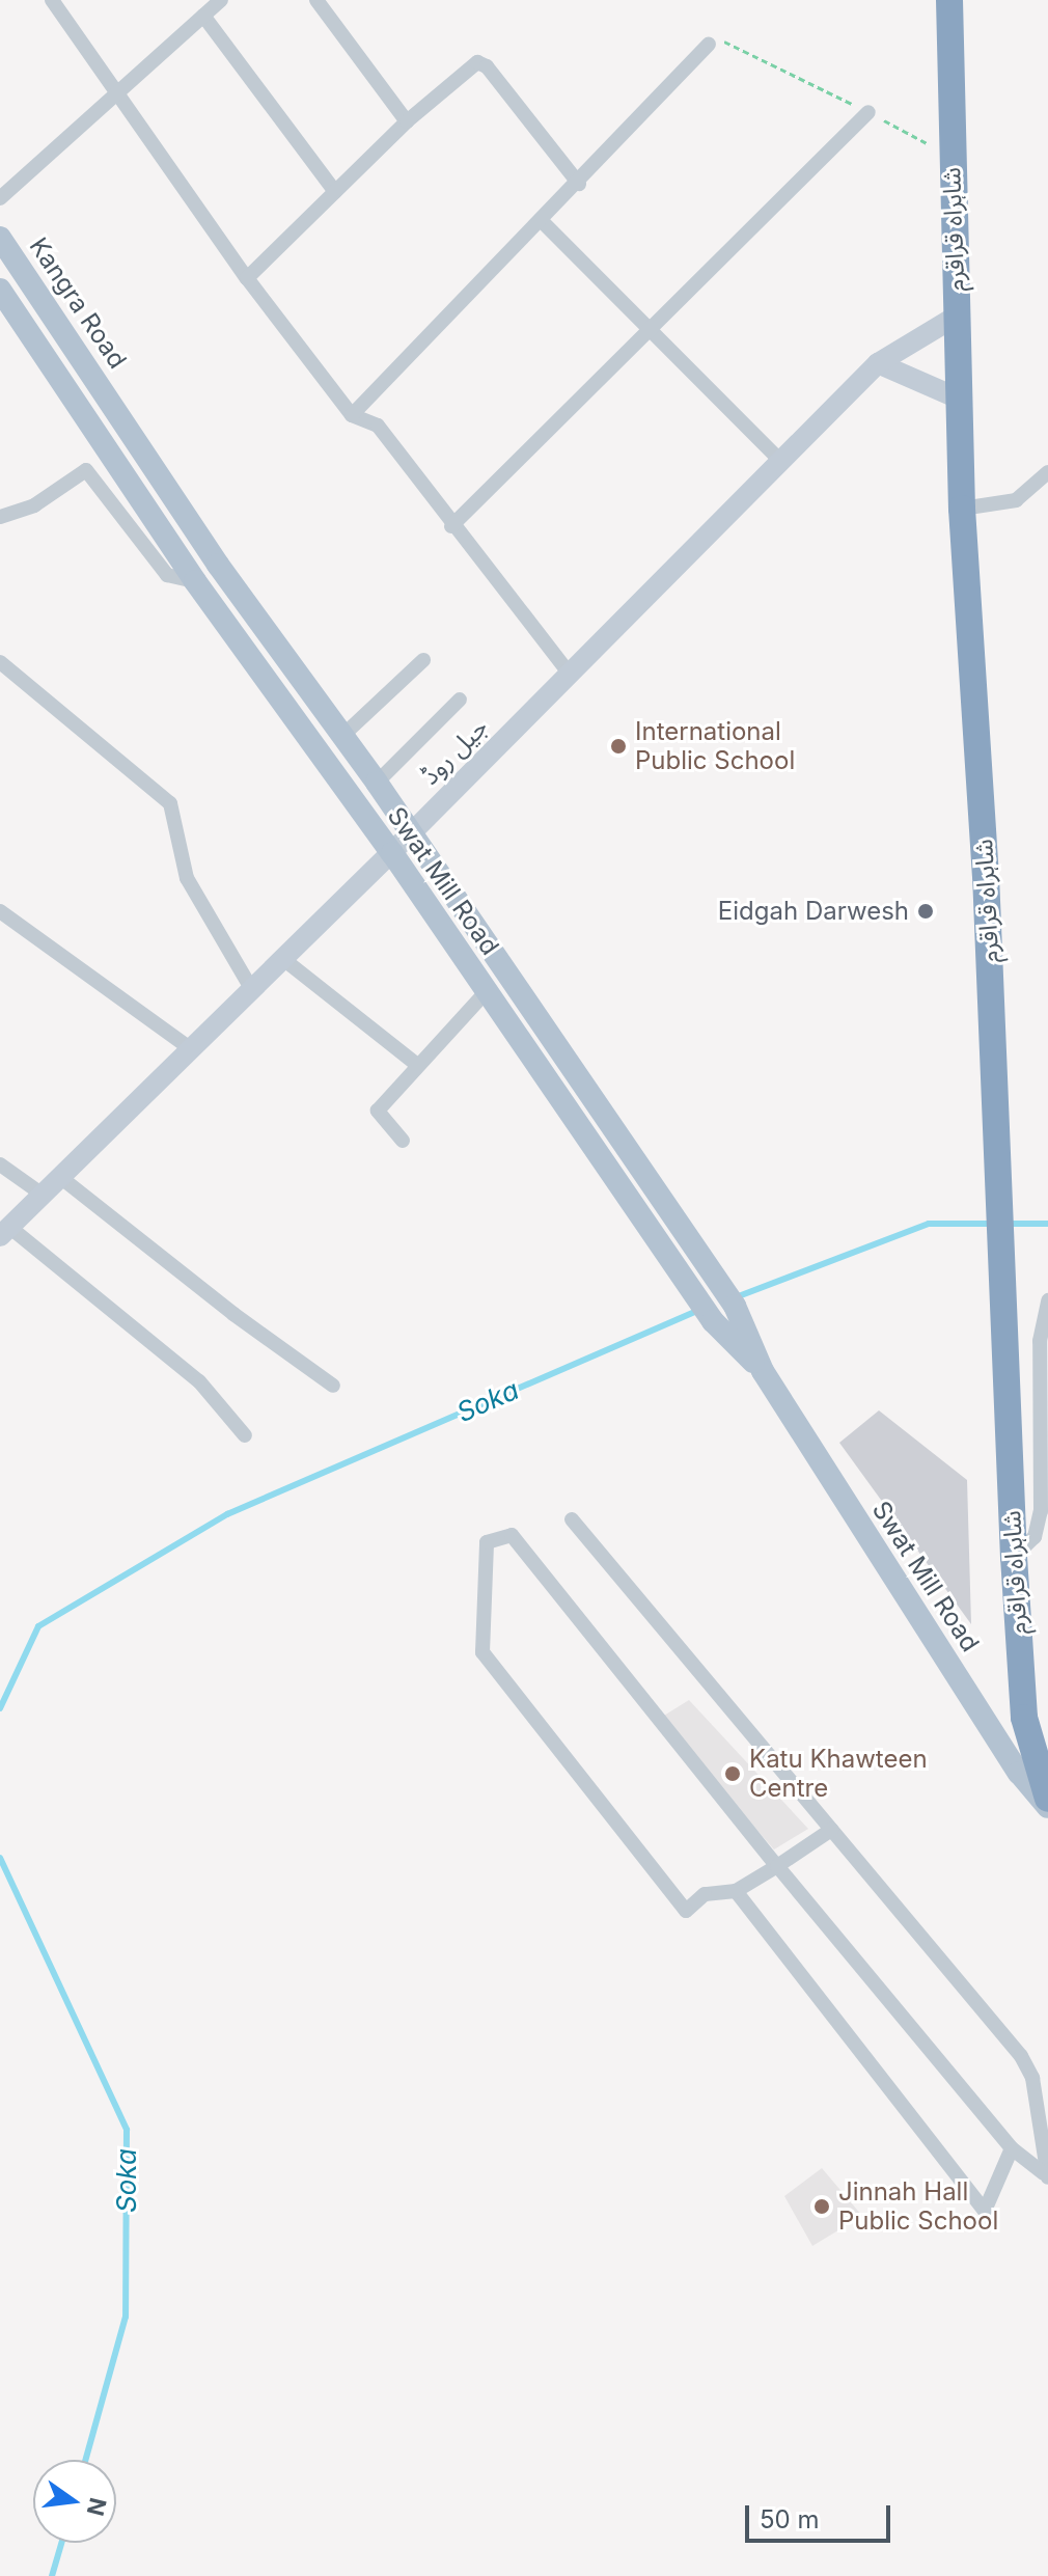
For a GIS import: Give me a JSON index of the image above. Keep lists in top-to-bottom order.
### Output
{
  "streets": {
    "highway": ["شاہراہ قراقرم"],
    "main road": ["Kangra Road", "Swat Mill Road"],
    "street": ["جیل روڈ"]
  },
  "crossings": [
    ["شاہراہ قراقرم", "جیل روڈ"],
    ["Kangra Road", "Swat Mill Road"],
    ["جیل روڈ", "Swat Mill Road"]
  ],
  "water": ["Soka"],
  "places": [
    "International Public School",
    "Eidgah Darwesh",
    "Katu Khawteen Centre",
    "Jinnah Hall Public School"
  ],
  "scale_bar": "50 m",
  "north": "right"
}
